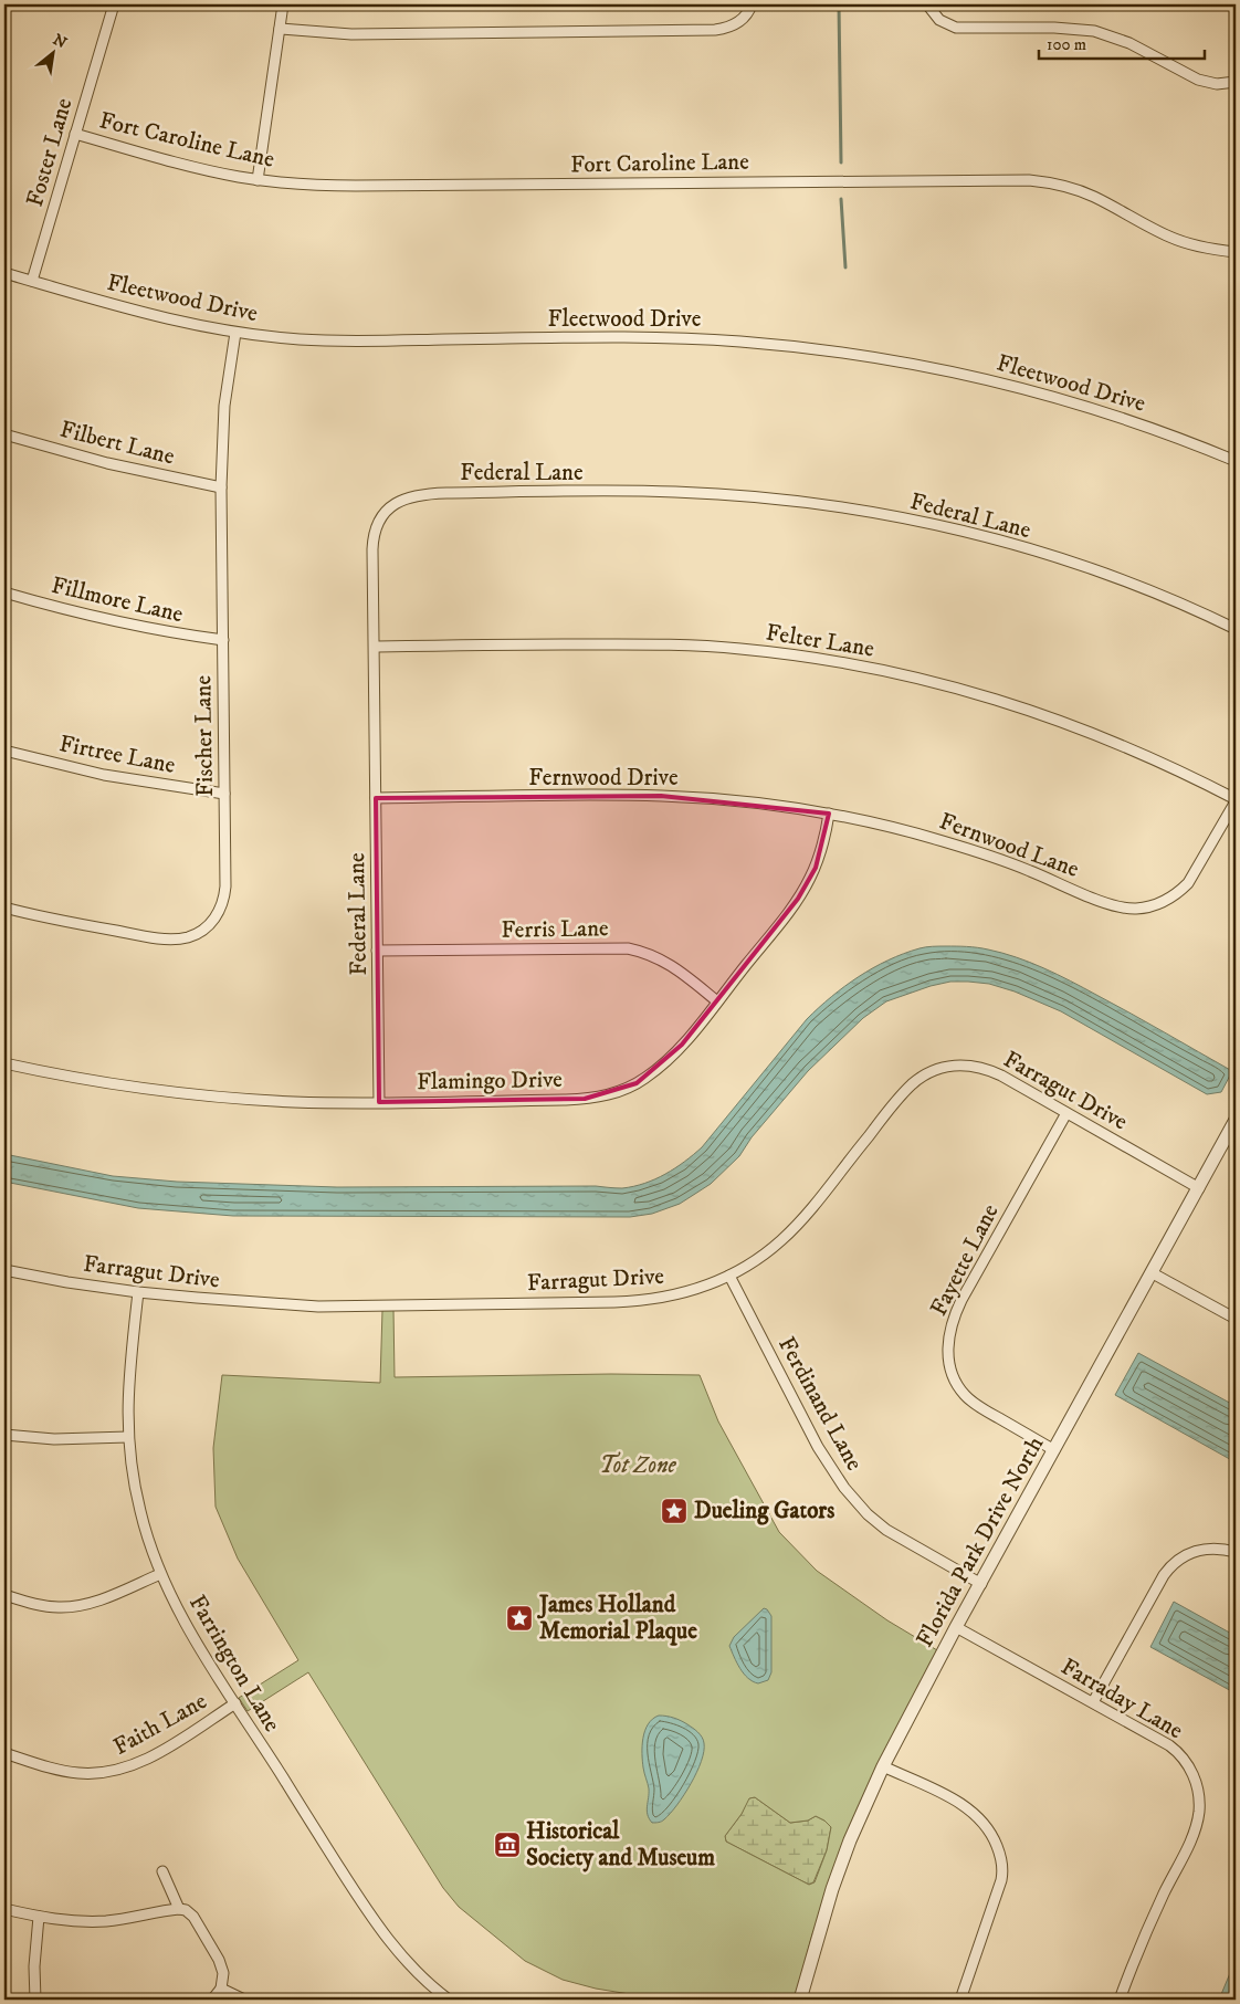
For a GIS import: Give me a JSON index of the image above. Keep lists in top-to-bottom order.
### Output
{
  "streets": {
    "street": [
      "Fort Caroline Lane",
      "Foster Lane",
      "Fleetwood Drive",
      "Filbert Lane",
      "Federal Lane",
      "Fillmore Lane",
      "Felter Lane",
      "Fischer Lane",
      "Firtree Lane",
      "Fernwood Drive",
      "Fernwood Lane",
      "Ferris Lane",
      "Flamingo Drive",
      "Farragut Drive",
      "Fayette Lane",
      "Ferdinand Lane",
      "Florida Park Drive North",
      "Farrington Lane",
      "Farraday Lane",
      "Faith Lane"
    ]
  },
  "crossings": [
    ["Fort Caroline Lane", "Foster Lane"],
    ["Foster Lane", "Fleetwood Drive"],
    ["Fleetwood Drive", "Fischer Lane"],
    ["Filbert Lane", "Fischer Lane"],
    ["Federal Lane", "Felter Lane"],
    ["Federal Lane", "Fernwood Drive"],
    ["Federal Lane", "Ferris Lane"],
    ["Federal Lane", "Flamingo Drive"],
    ["Fillmore Lane", "Fischer Lane"],
    ["Felter Lane", "Fernwood Lane"],
    ["Fischer Lane", "Firtree Lane"],
    ["Fernwood Drive", "Fernwood Lane"],
    ["Fernwood Drive", "Flamingo Drive"],
    ["Fernwood Lane", "Flamingo Drive"],
    ["Ferris Lane", "Flamingo Drive"],
    ["Farragut Drive", "Fayette Lane"],
    ["Farragut Drive", "Ferdinand Lane"],
    ["Farragut Drive", "Florida Park Drive North"],
    ["Farragut Drive", "Farrington Lane"],
    ["Fayette Lane", "Florida Park Drive North"],
    ["Ferdinand Lane", "Florida Park Drive North"],
    ["Florida Park Drive North", "Farraday Lane"],
    ["Farrington Lane", "Faith Lane"]
  ],
  "parks": ["Tot Zone"],
  "places": {
    "place": ["Dueling Gators", "James Holland Memorial Plaque"],
    "museum": ["Historical Society and Museum"]
  },
  "scale_bar": "100 m",
  "north": "top right"
}
